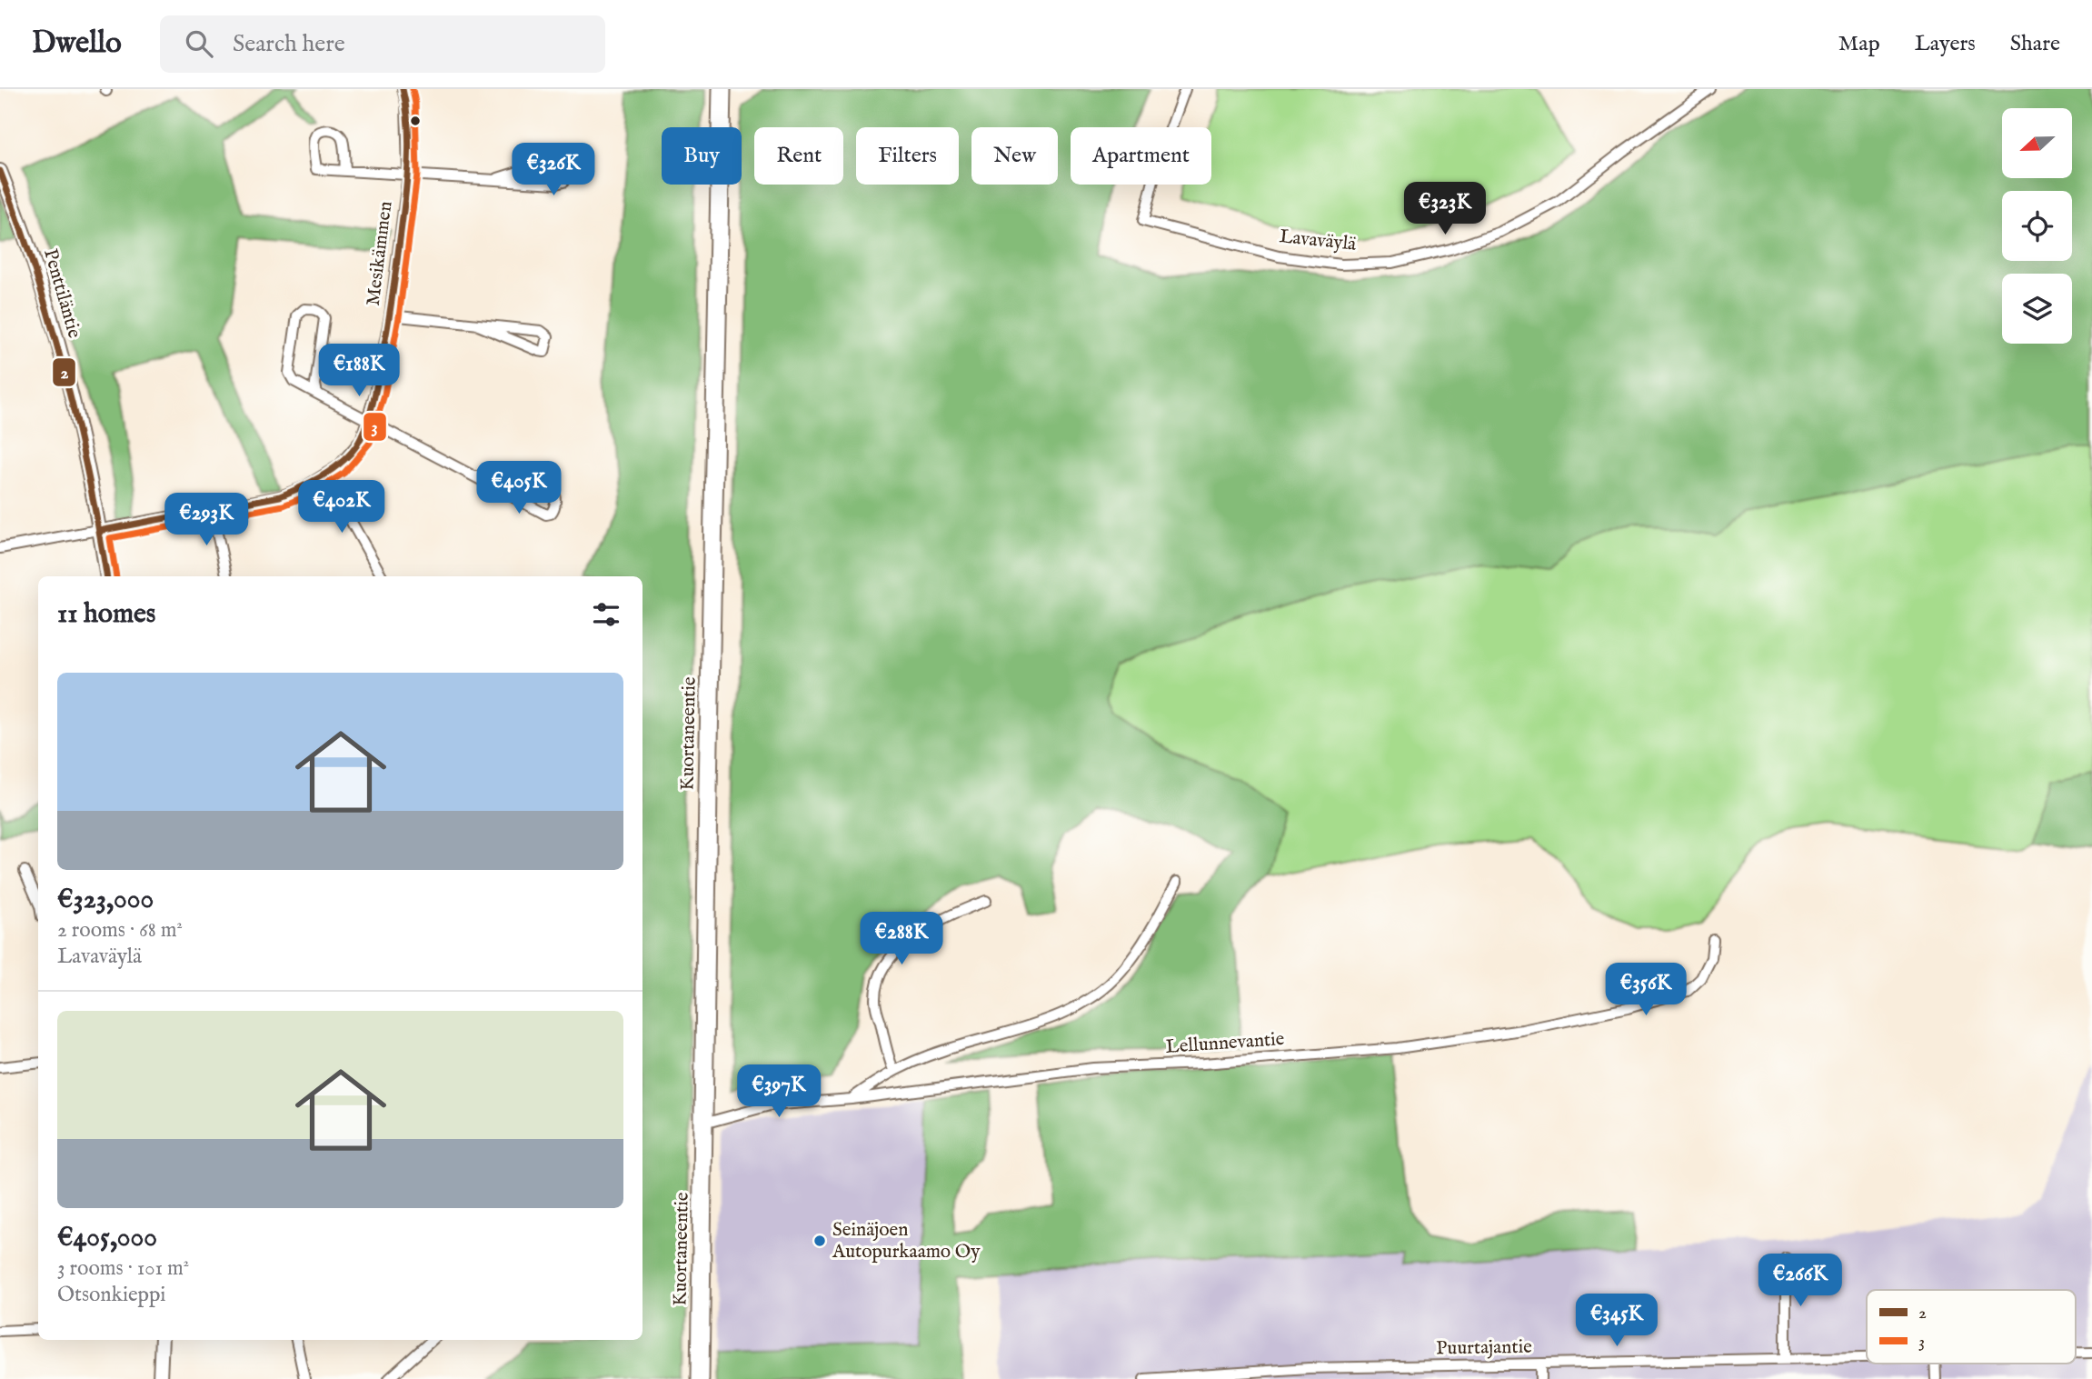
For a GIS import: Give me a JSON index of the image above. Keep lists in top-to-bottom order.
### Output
{
  "streets": {
    "highway": ["Kuortaneentie"],
    "street": [
      "Lavaväylä",
      "Mesikämmen",
      "Penttiläntie",
      "Lellunnevantie",
      "Puurtajantie"
    ]
  },
  "crossings": [
    ["Mesikämmen", "Penttiläntie"],
    ["Kuortaneentie", "Lellunnevantie"]
  ],
  "places": ["Seinäjoen Autopurkaamo Oy"],
  "lines": ["transit line 2", "transit line 3"],
  "legend": ["2", "3"],
  "north": "left",
  "page": {
    "header": "Dwello",
    "search": "Search here",
    "nav": ["Map", "Layers", "Share"],
    "chip": [
      "Buy",
      "Rent",
      "Filters",
      "New",
      "Apartment"
    ],
    "price": [
      "€326K",
      "€323K",
      "€188K",
      "€405K",
      "€402K",
      "€293K",
      "€288K",
      "€356K",
      "€397K",
      "€266K",
      "€345K"
    ],
    "heading": "11 homes",
    "list": [
      {
        "name": "€323,000",
        "note": "2 rooms · 68 m² · Lavaväylä"
      },
      {
        "name": "€405,000",
        "note": "3 rooms · 101 m² · Otsonkieppi"
      }
    ]
  }
}
